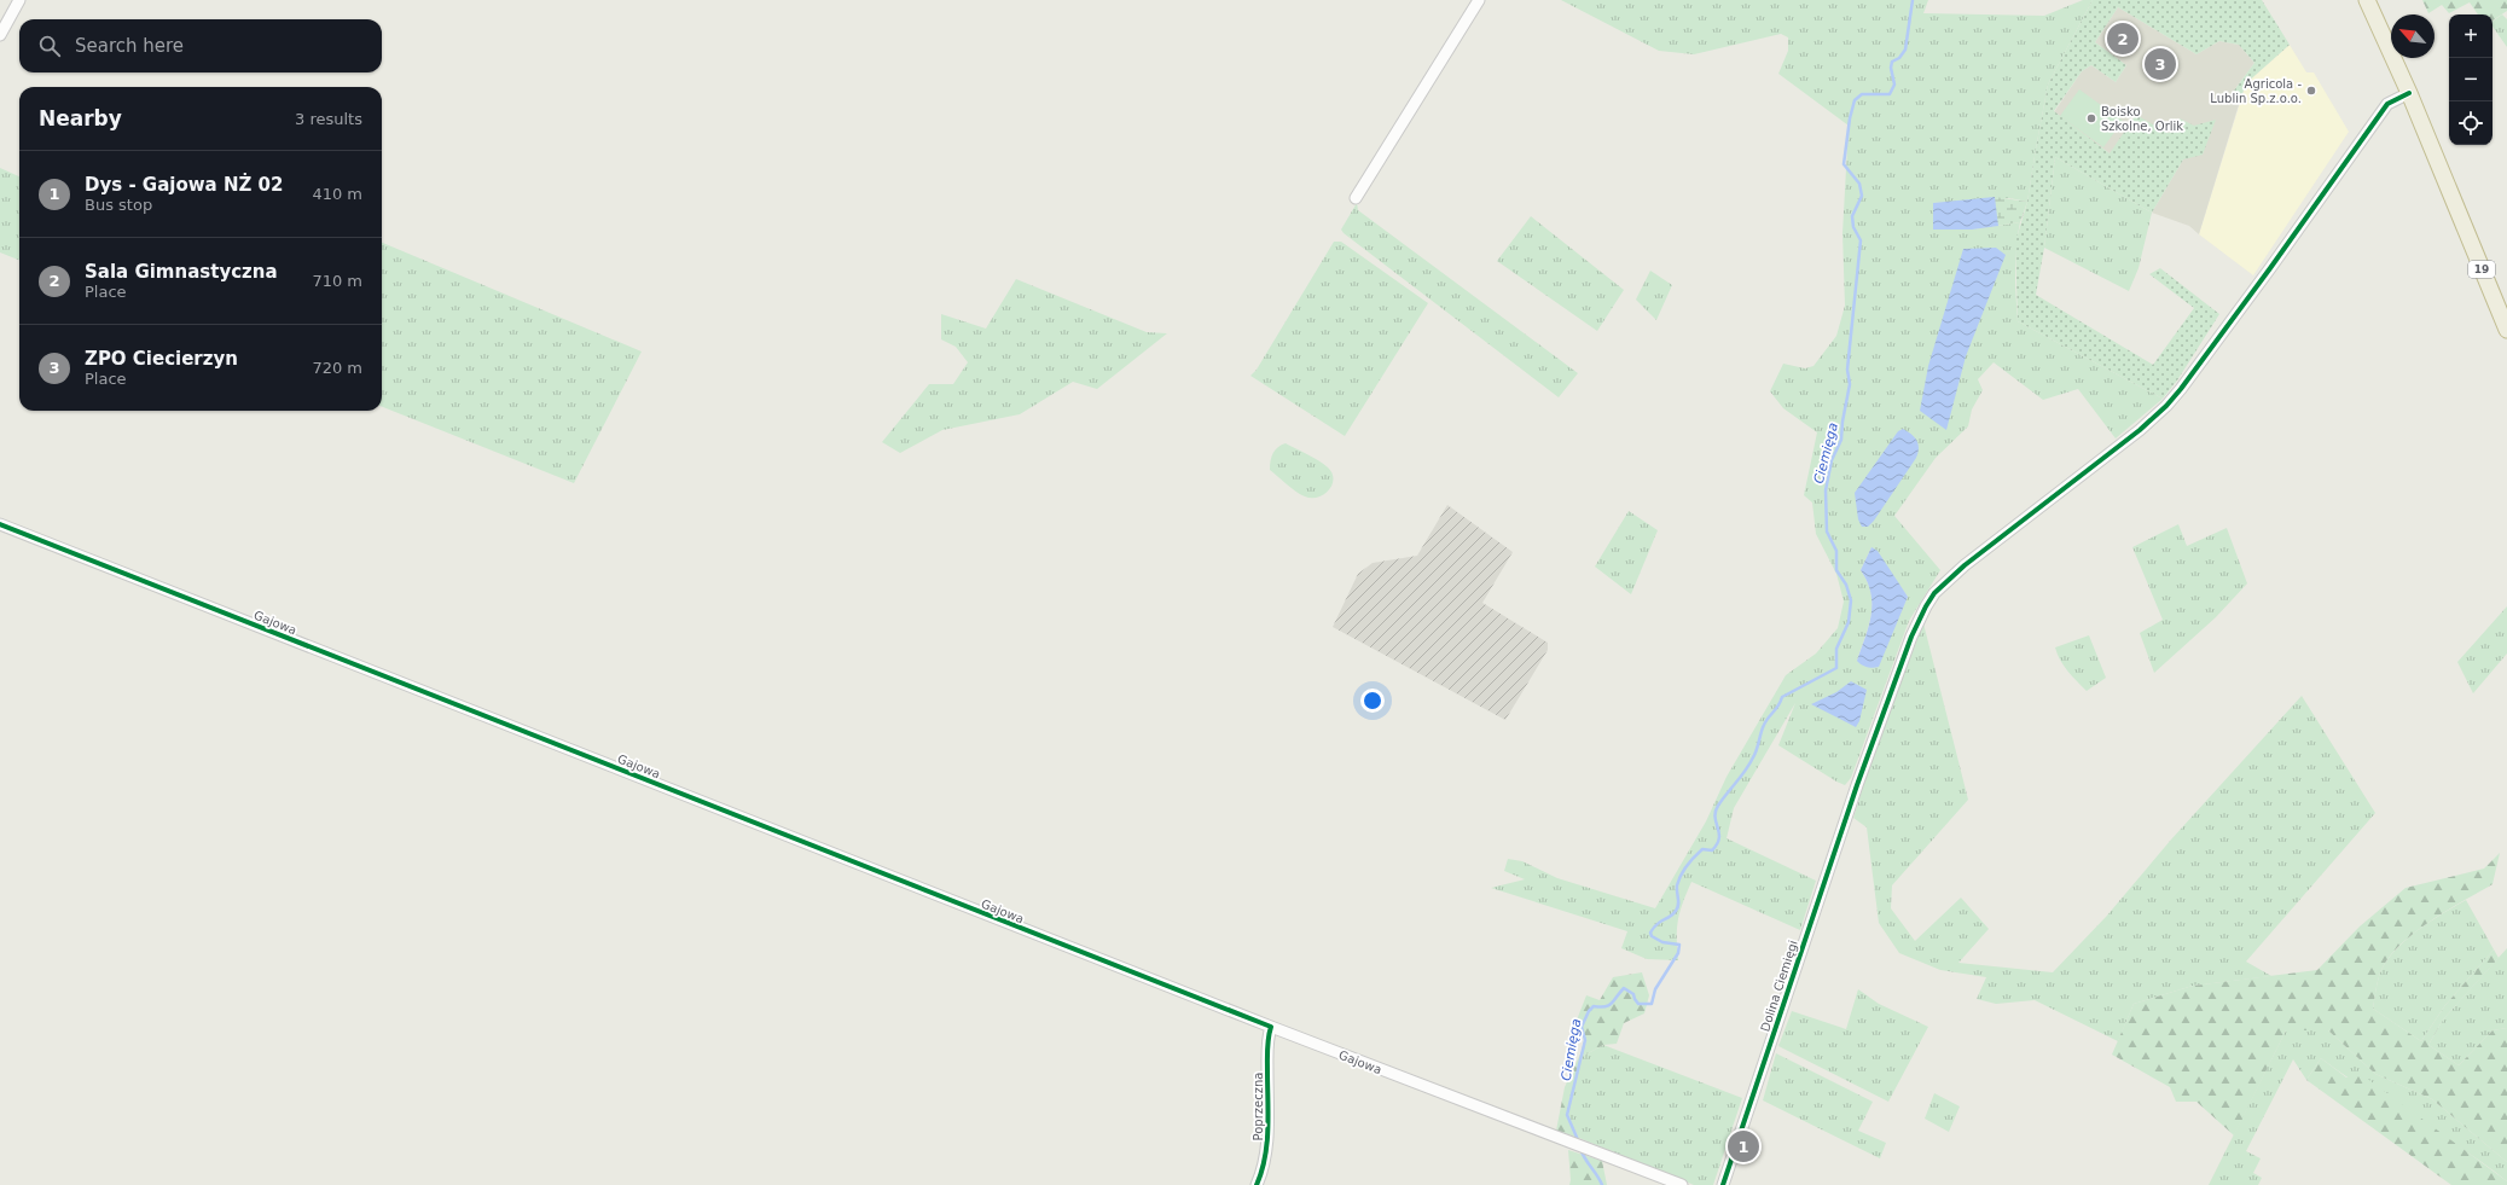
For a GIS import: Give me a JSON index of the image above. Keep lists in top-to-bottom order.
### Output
{
  "streets": {
    "highway": ["19"],
    "street": ["Gajowa", "Dolina Ciemięgi", "Poprzeczna"]
  },
  "crossings": [
    ["19", "Dolina Ciemięgi"],
    ["Gajowa", "Poprzeczna"]
  ],
  "water": ["Ciemięga"],
  "places": ["Agricola - Lublin Sp.z.o.o.", "Boisko Szkolne, Orlik"],
  "north": "top left",
  "page": {
    "map_buttons": ["+", "−"],
    "search": "Search here",
    "pins": ["2", "3", "1"],
    "heading": ["Nearby", "3 results"],
    "list": [
      {
        "mark": "1",
        "name": "Dys - Gajowa NŻ 02",
        "note": "Bus stop",
        "value": "410 m"
      },
      {
        "mark": "2",
        "name": "Sala Gimnastyczna",
        "note": "Place",
        "value": "710 m"
      },
      {
        "mark": "3",
        "name": "ZPO Ciecierzyn",
        "note": "Place",
        "value": "720 m"
      }
    ]
  }
}
